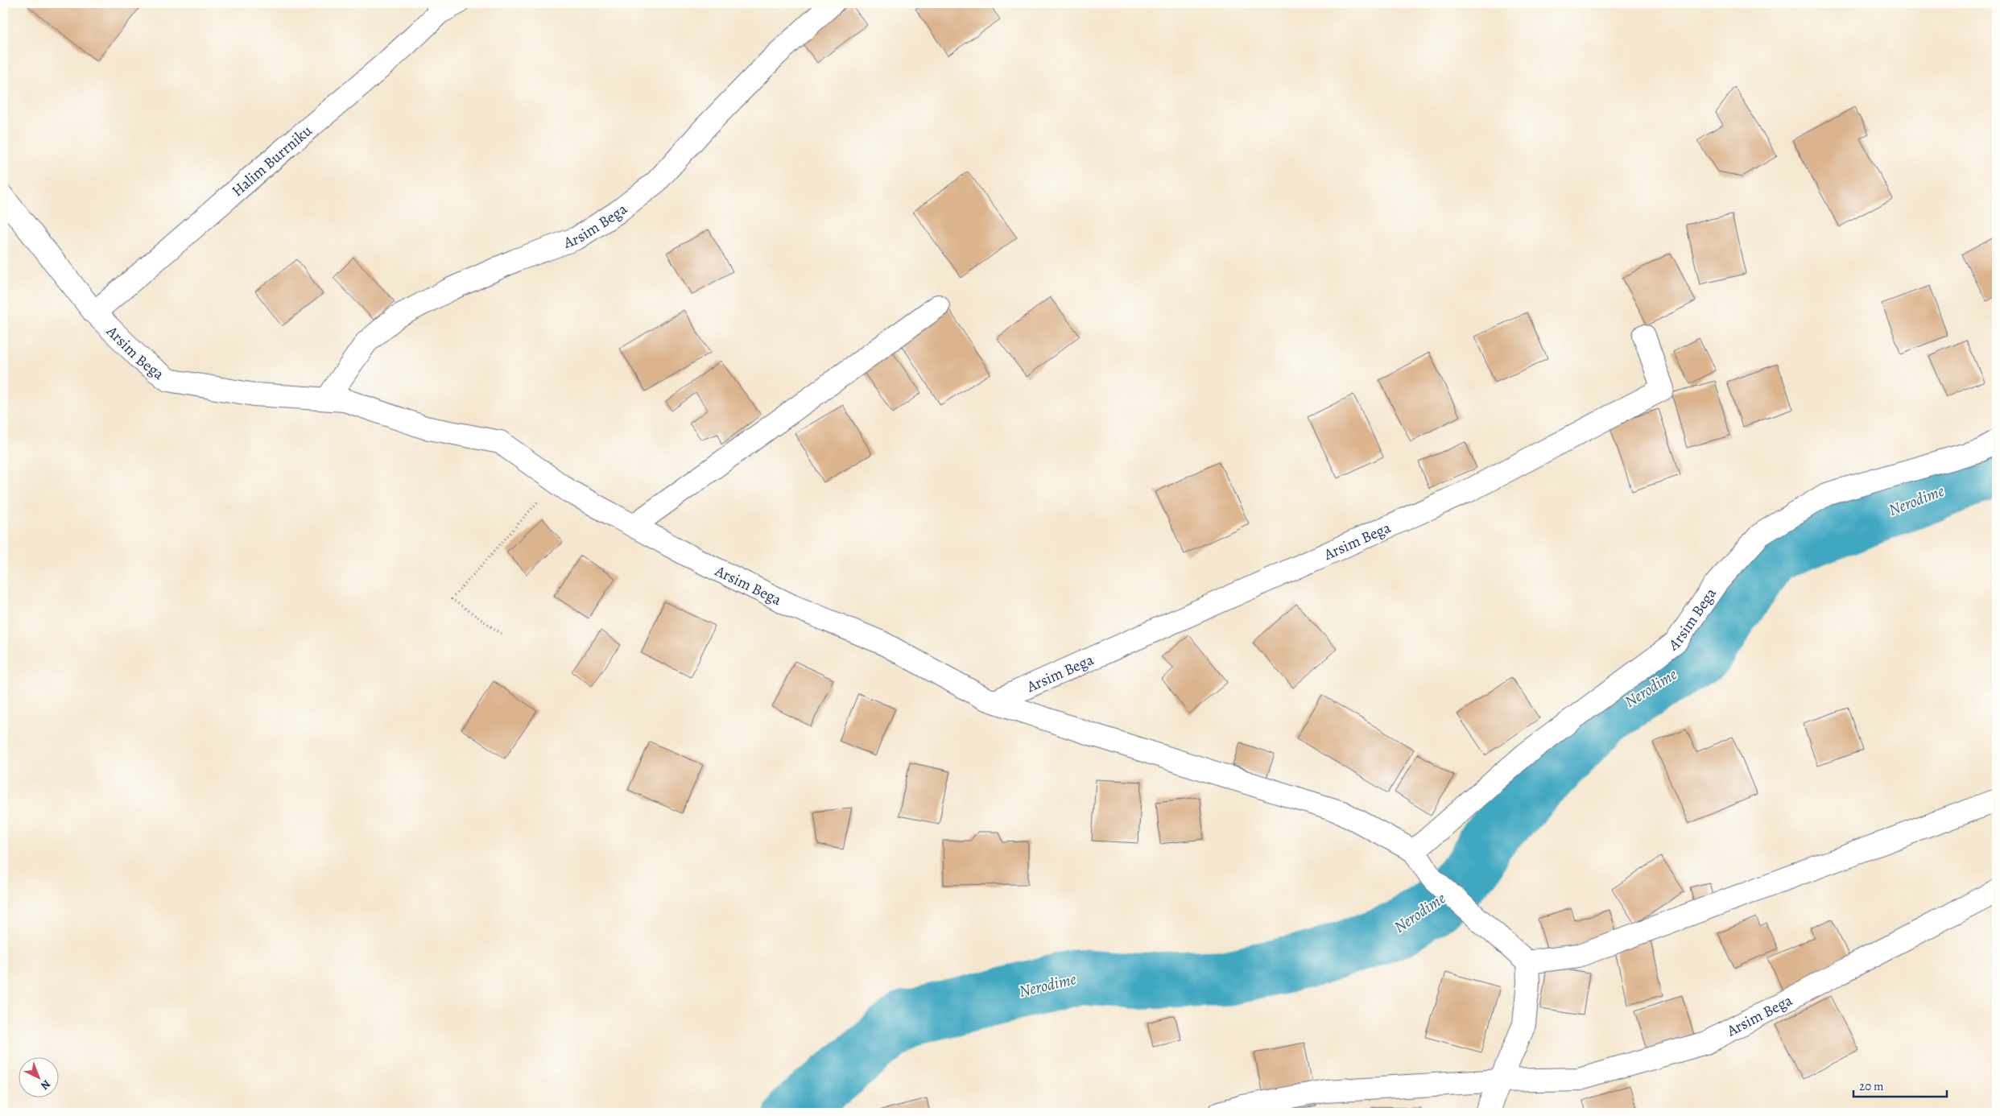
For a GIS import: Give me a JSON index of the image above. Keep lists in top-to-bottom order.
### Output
{
  "streets": {
    "street": ["Halim Burrniku", "Arsim Bega"]
  },
  "crossings": [
    ["Halim Burrniku", "Arsim Bega"]
  ],
  "water": ["Nerodime"],
  "scale_bar": "20 m",
  "north": "bottom right"
}
